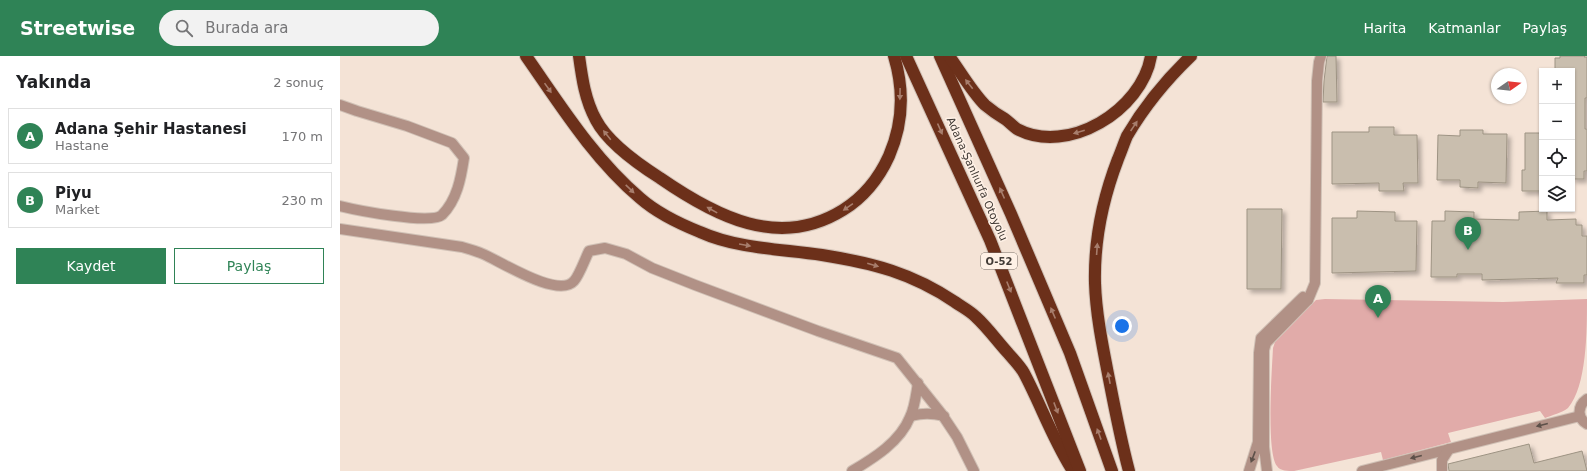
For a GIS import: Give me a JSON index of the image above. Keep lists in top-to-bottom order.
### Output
{
  "streets": {
    "highway": ["Adana-Şanlıurfa Otoyolu", "O-52"]
  },
  "north": "right",
  "page": {
    "header": "Streetwise",
    "search": "Burada ara",
    "nav": ["Harita", "Katmanlar", "Paylaş"],
    "heading": ["Yakında", "2 sonuç"],
    "map_buttons": ["+", "−"],
    "list": [
      {
        "mark": "A",
        "name": "Adana Şehir Hastanesi",
        "note": "Hastane",
        "value": "170 m"
      },
      {
        "mark": "B",
        "name": "Piyu",
        "note": "Market",
        "value": "230 m"
      }
    ],
    "pins": ["B", "A"],
    "buttons": ["Kaydet", "Paylaş"]
  }
}
